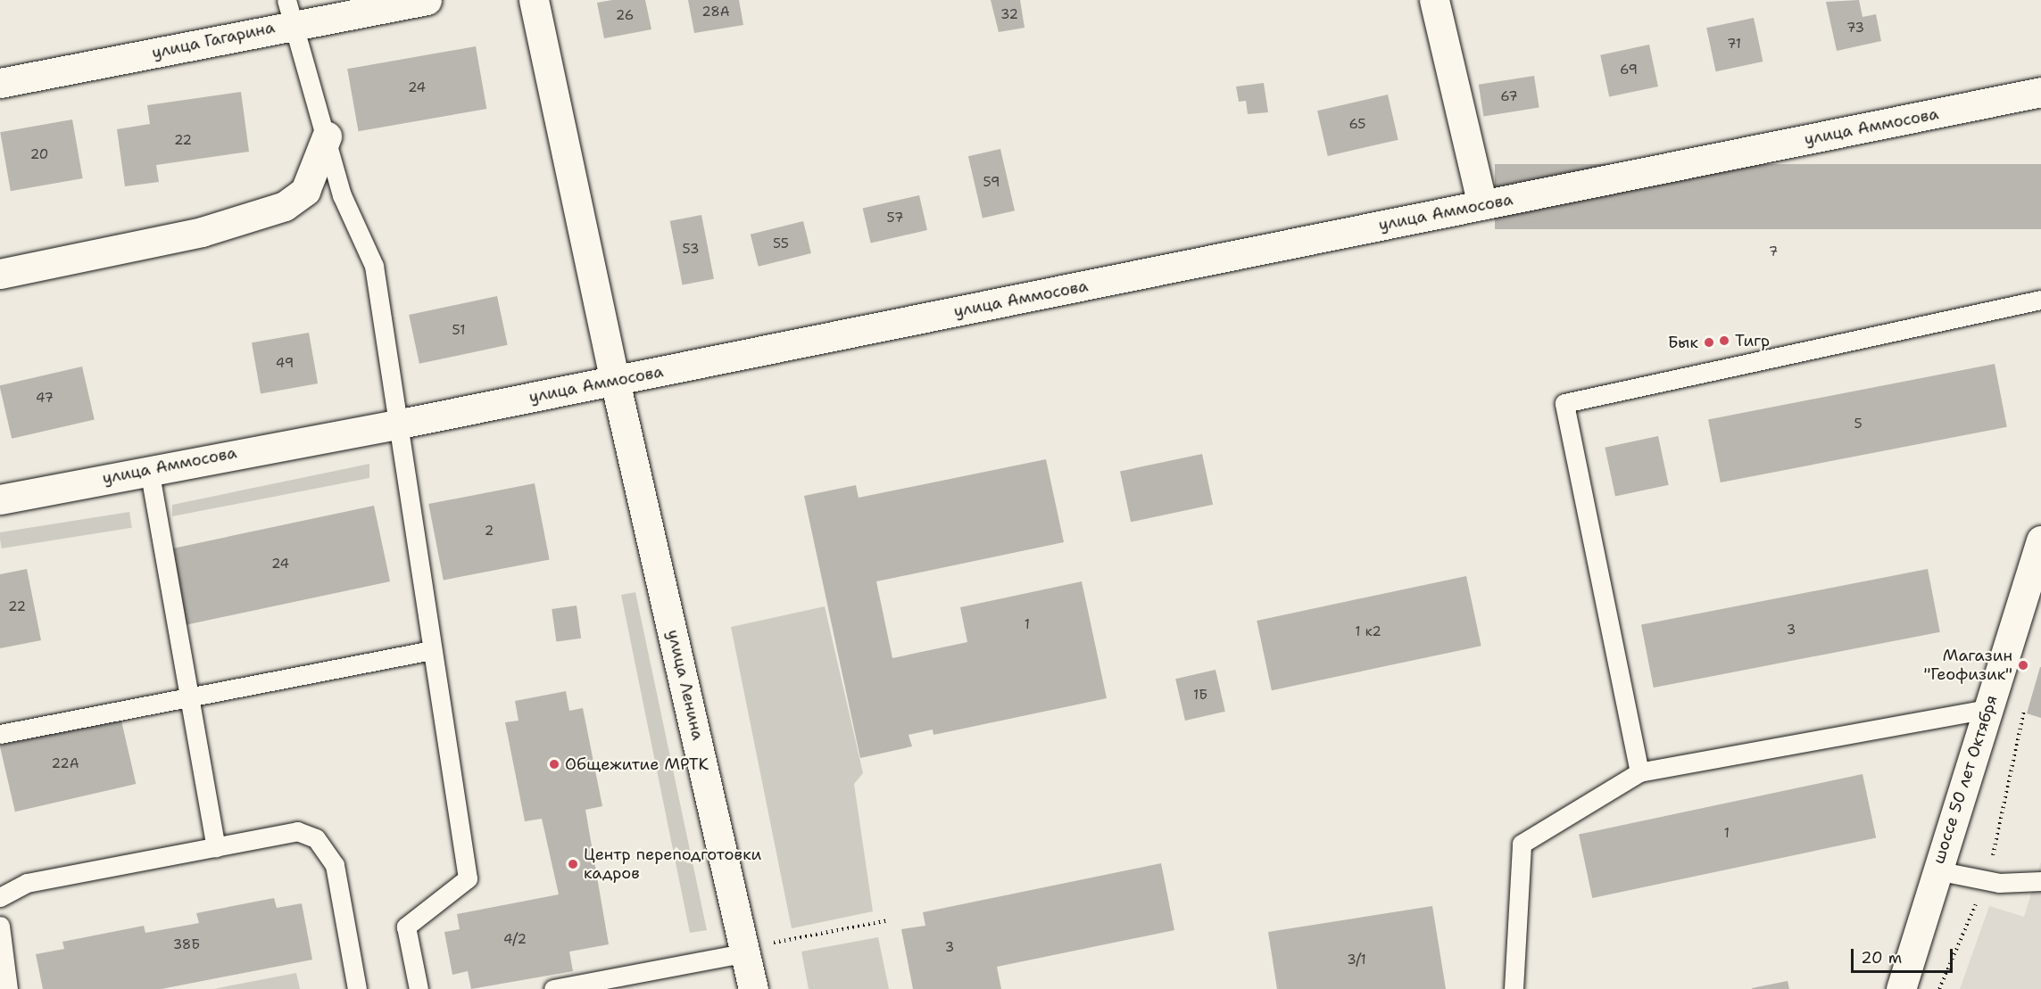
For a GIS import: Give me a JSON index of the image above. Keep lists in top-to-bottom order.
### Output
{
  "streets": {
    "main road": [
      "улица Гагарина",
      "улица Аммосова",
      "улица Ленина",
      "шоссе 50 лет Октября"
    ]
  },
  "crossings": [
    ["улица Аммосова", "улица Ленина"]
  ],
  "places": [
    "Тигр",
    "Бык",
    "Магазин \"Геофизик\"",
    "Общежитие МРТК",
    "Центр переподготовки кадров"
  ],
  "house_numbers": [
    "28А",
    "32",
    "26",
    "73",
    "71",
    "69",
    "24",
    "67",
    "65",
    "22",
    "20",
    "59",
    "57",
    "55",
    "53",
    "7",
    "51",
    "49",
    "47",
    "5",
    "2",
    "24",
    "22",
    "1",
    "3",
    "1 к2",
    "1Б",
    "22А",
    "1",
    "4/2",
    "38Б",
    "3",
    "3/1"
  ],
  "scale_bar": "20 m"
}
